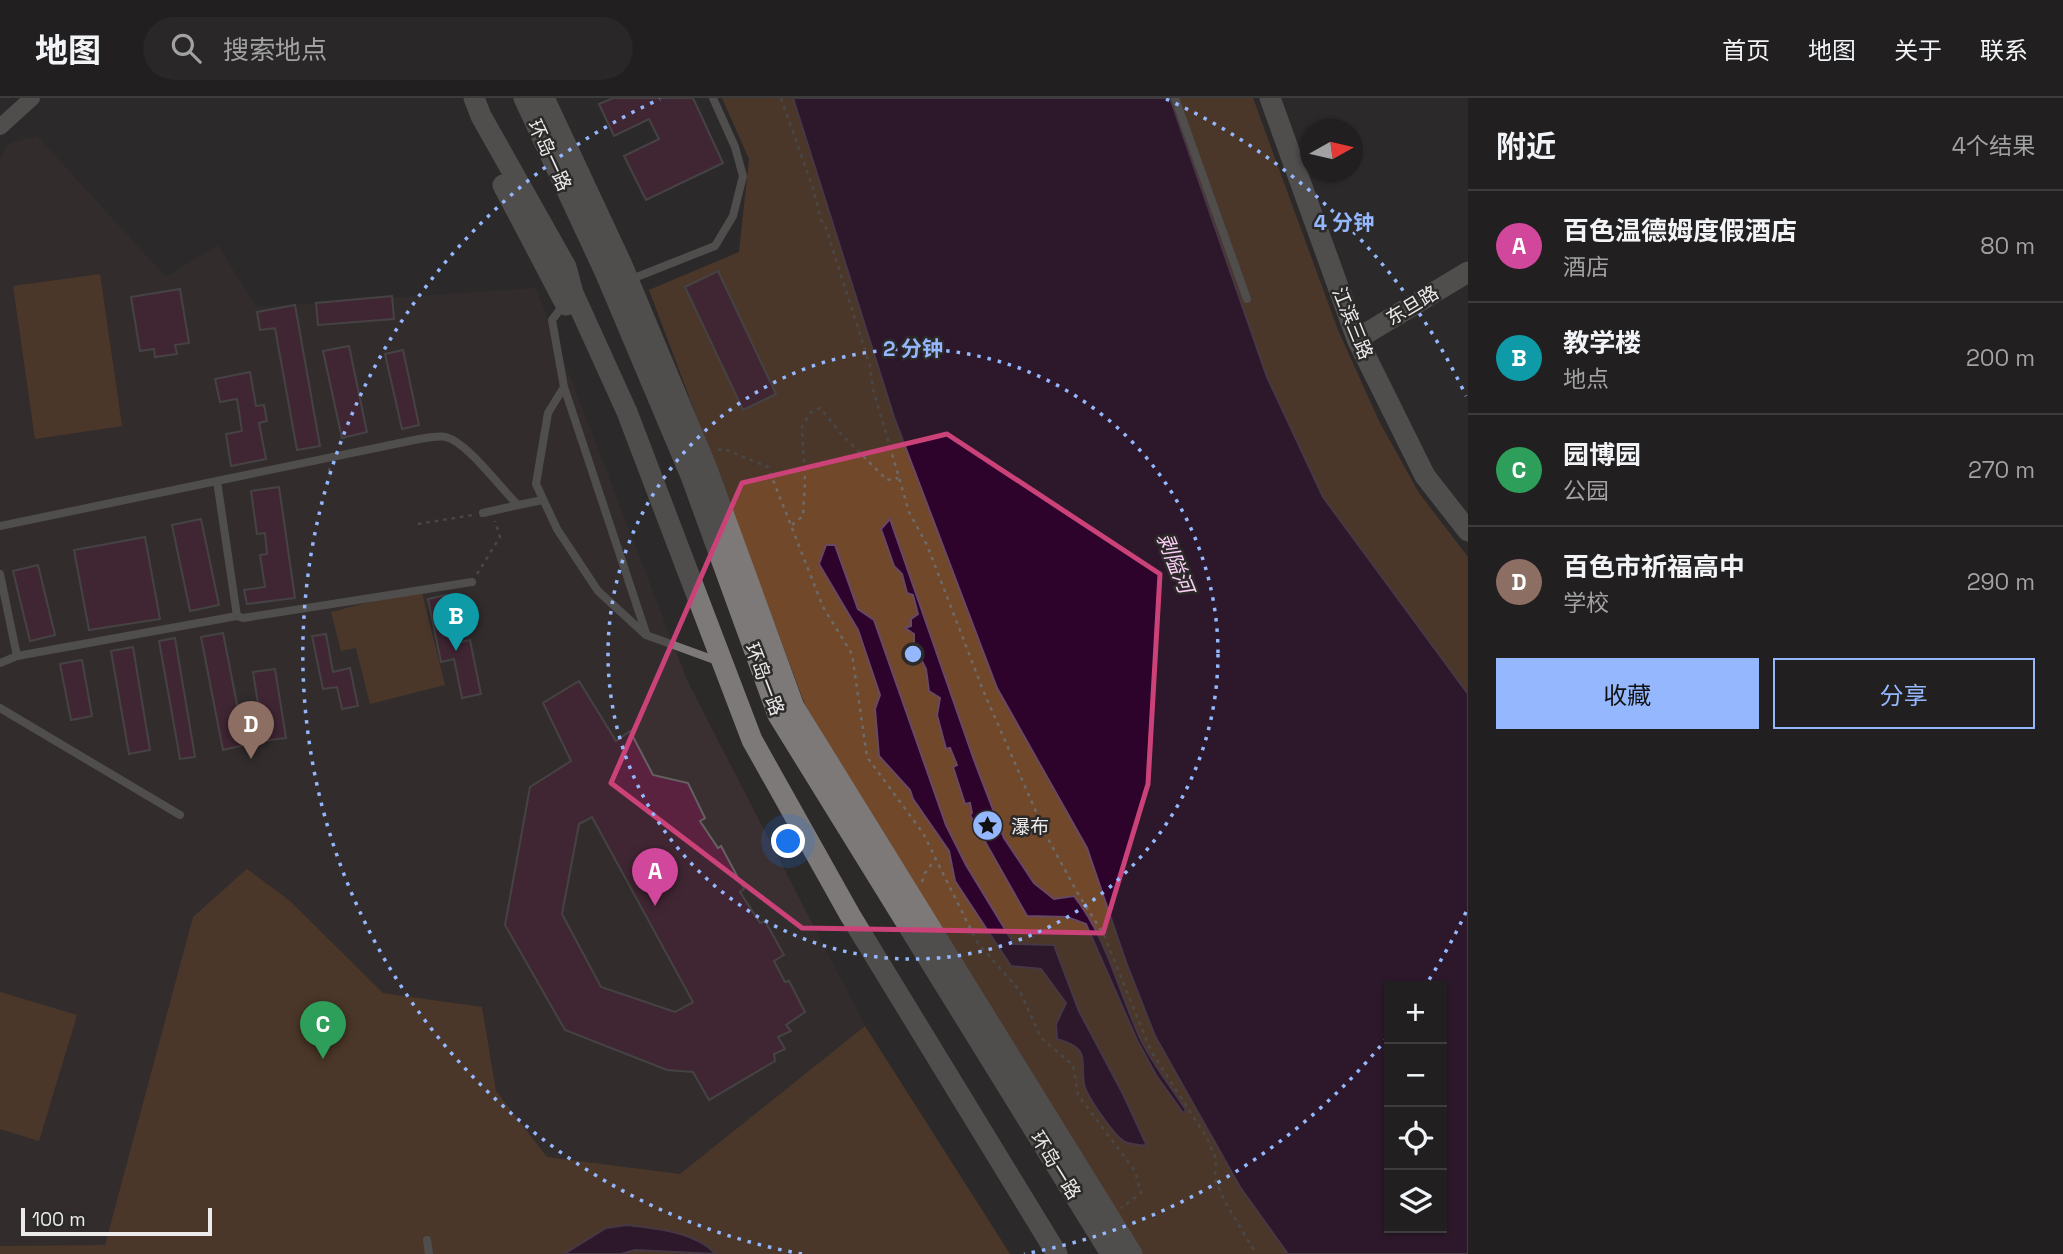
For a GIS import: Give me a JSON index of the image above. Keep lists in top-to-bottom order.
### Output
{
  "streets": {
    "main road": ["环岛一路", "东旦路", "江滨三路"]
  },
  "crossings": [
    ["东旦路", "江滨三路"]
  ],
  "water": ["剥隘河"],
  "places": {
    "place": ["瀑布"]
  },
  "scale_bar": "100 m",
  "north": "right",
  "page": {
    "header": "地图",
    "search": "搜索地点",
    "nav": [
      "首页",
      "地图",
      "关于",
      "联系"
    ],
    "heading": ["附近", "4个结果"],
    "list": [
      {
        "mark": "A",
        "name": "百色温德姆度假酒店",
        "note": "酒店",
        "value": "80 m"
      },
      {
        "mark": "B",
        "name": "教学楼",
        "note": "地点",
        "value": "200 m"
      },
      {
        "mark": "C",
        "name": "园博园",
        "note": "公园",
        "value": "270 m"
      },
      {
        "mark": "D",
        "name": "百色市祈福高中",
        "note": "学校",
        "value": "290 m"
      }
    ],
    "pins": [
      "B",
      "D",
      "A",
      "C"
    ],
    "buttons": ["收藏", "分享"],
    "map_buttons": ["+", "−"],
    "scale": "100 m"
  },
  "rings": ["4 分钟", "2 分钟"]
}
